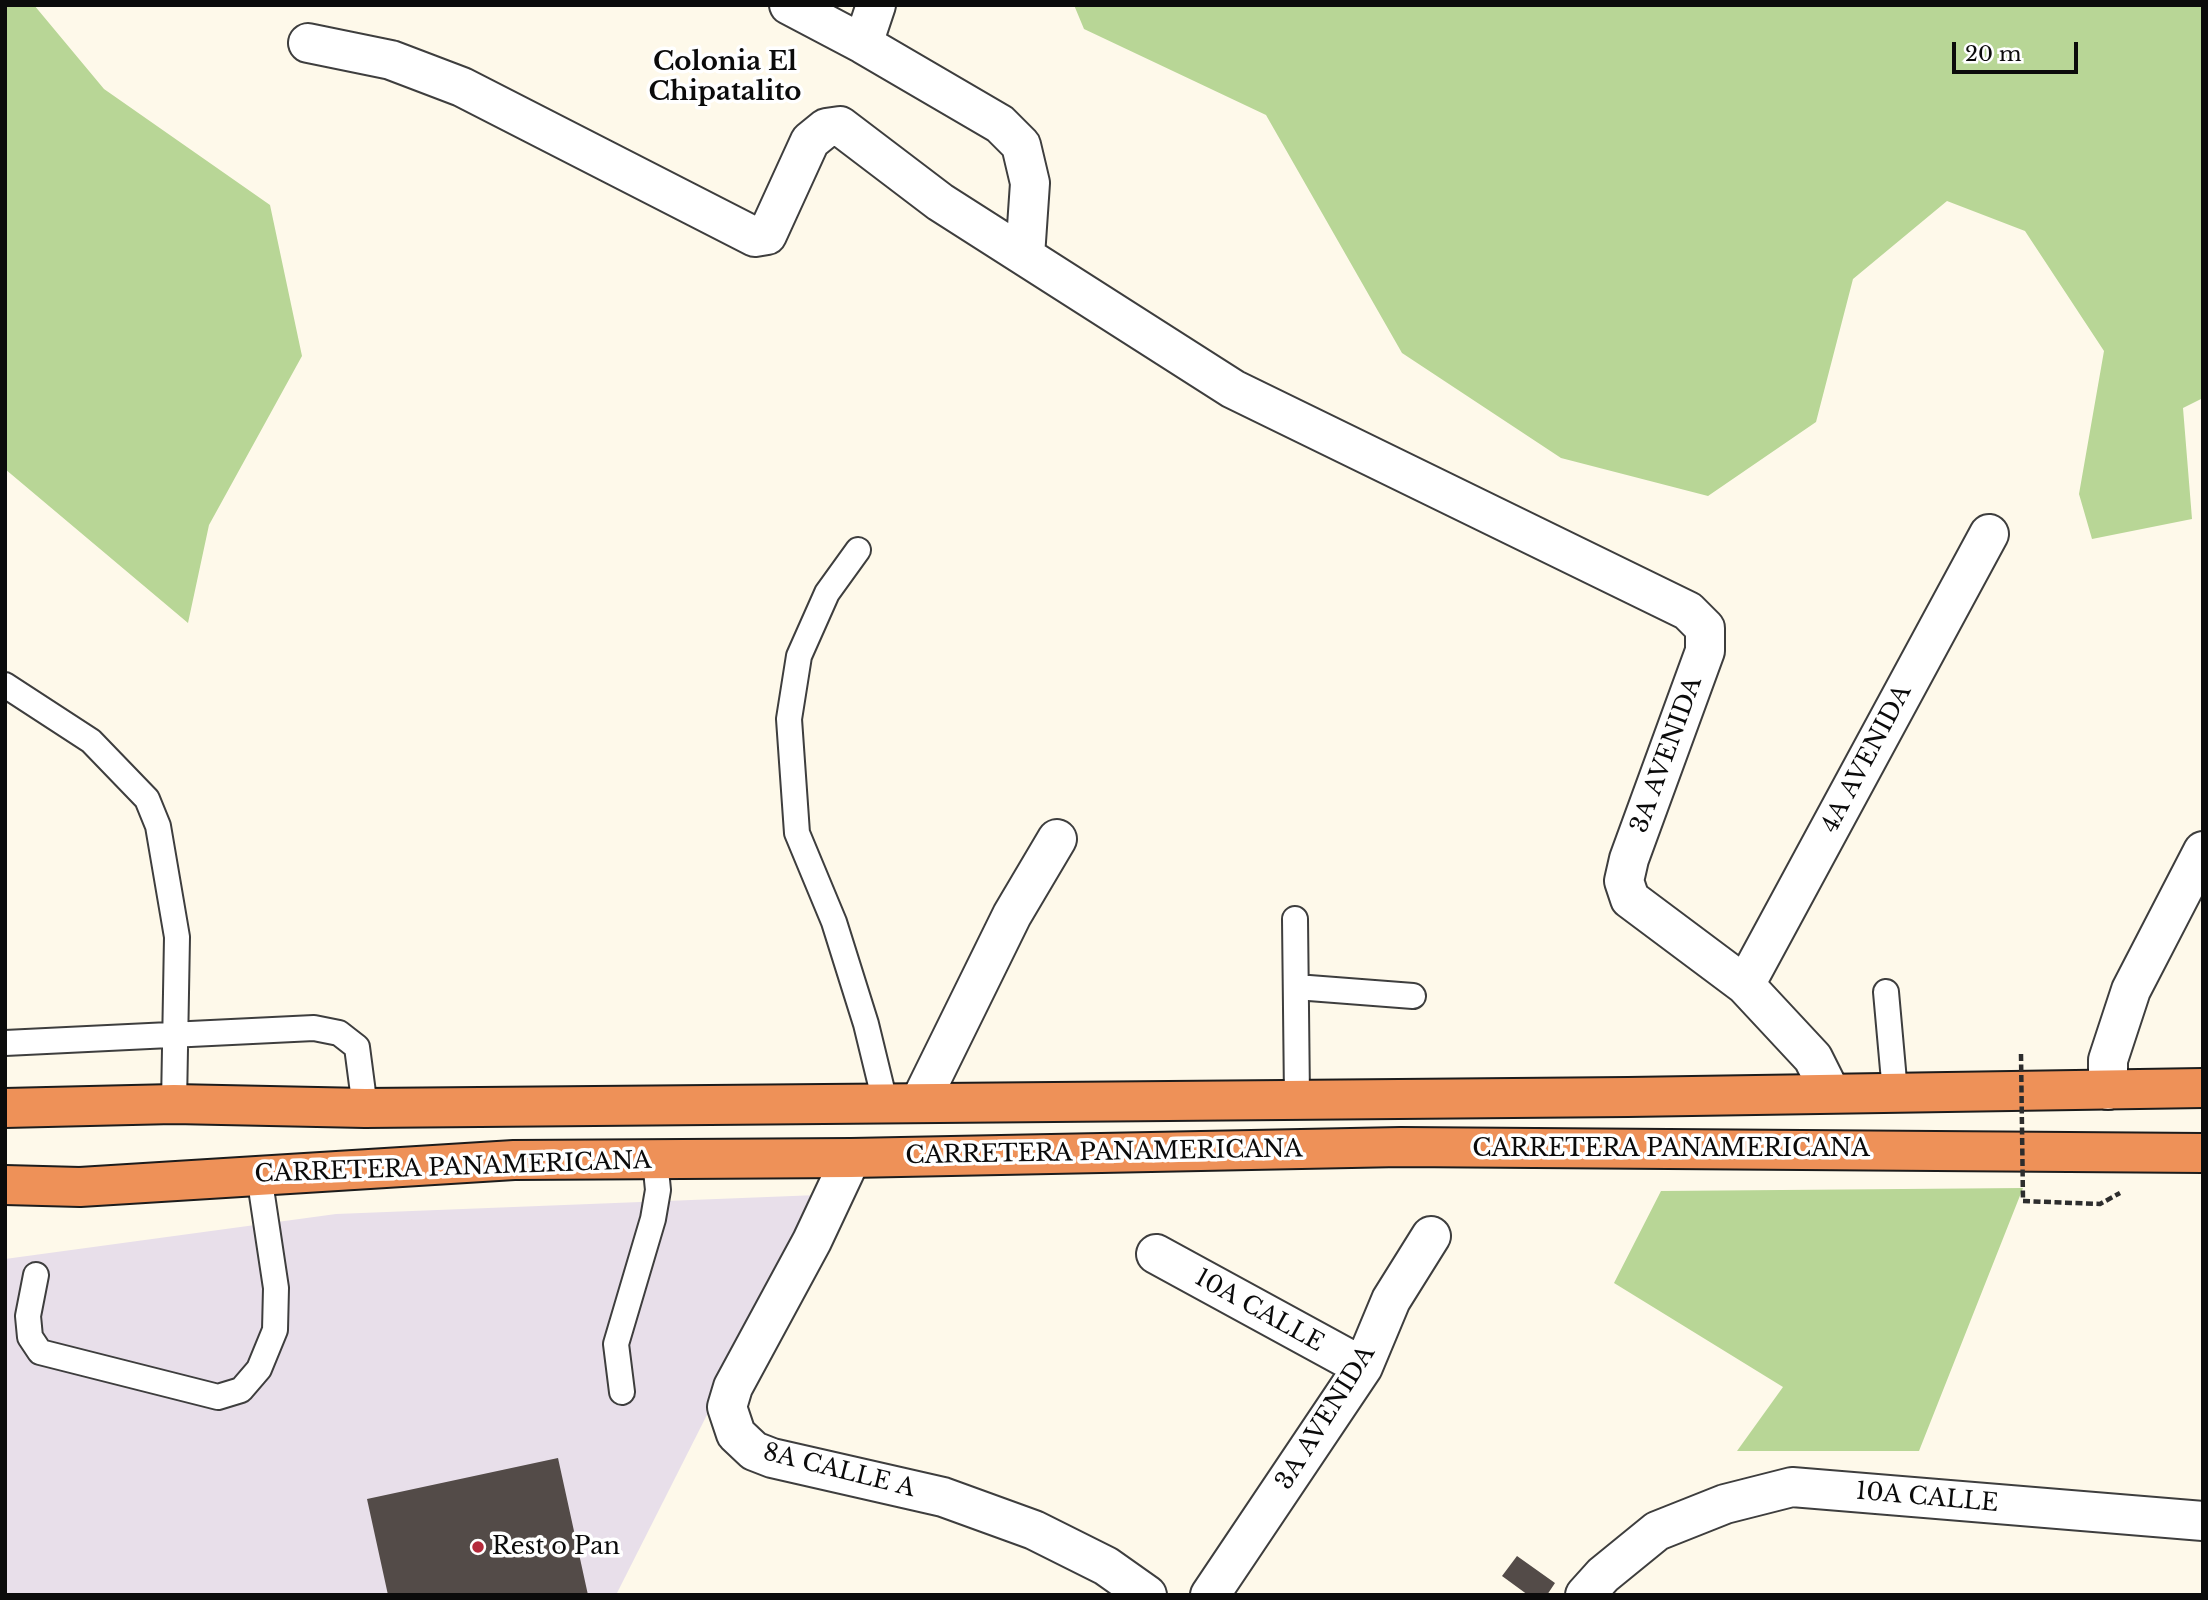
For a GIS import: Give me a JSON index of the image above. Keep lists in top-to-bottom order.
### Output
{
  "streets": {
    "highway": ["CARRETERA PANAMERICANA"],
    "street": [
      "3A AVENIDA",
      "4A AVENIDA",
      "10A CALLE",
      "8A CALLE A"
    ]
  },
  "crossings": [
    ["3A AVENIDA", "4A AVENIDA"],
    ["3A AVENIDA", "10A CALLE"],
    ["CARRETERA PANAMERICANA", "8A CALLE A"]
  ],
  "districts": ["Colonia El Chipatalito"],
  "places": ["Rest o Pan"],
  "scale_bar": "20 m"
}
